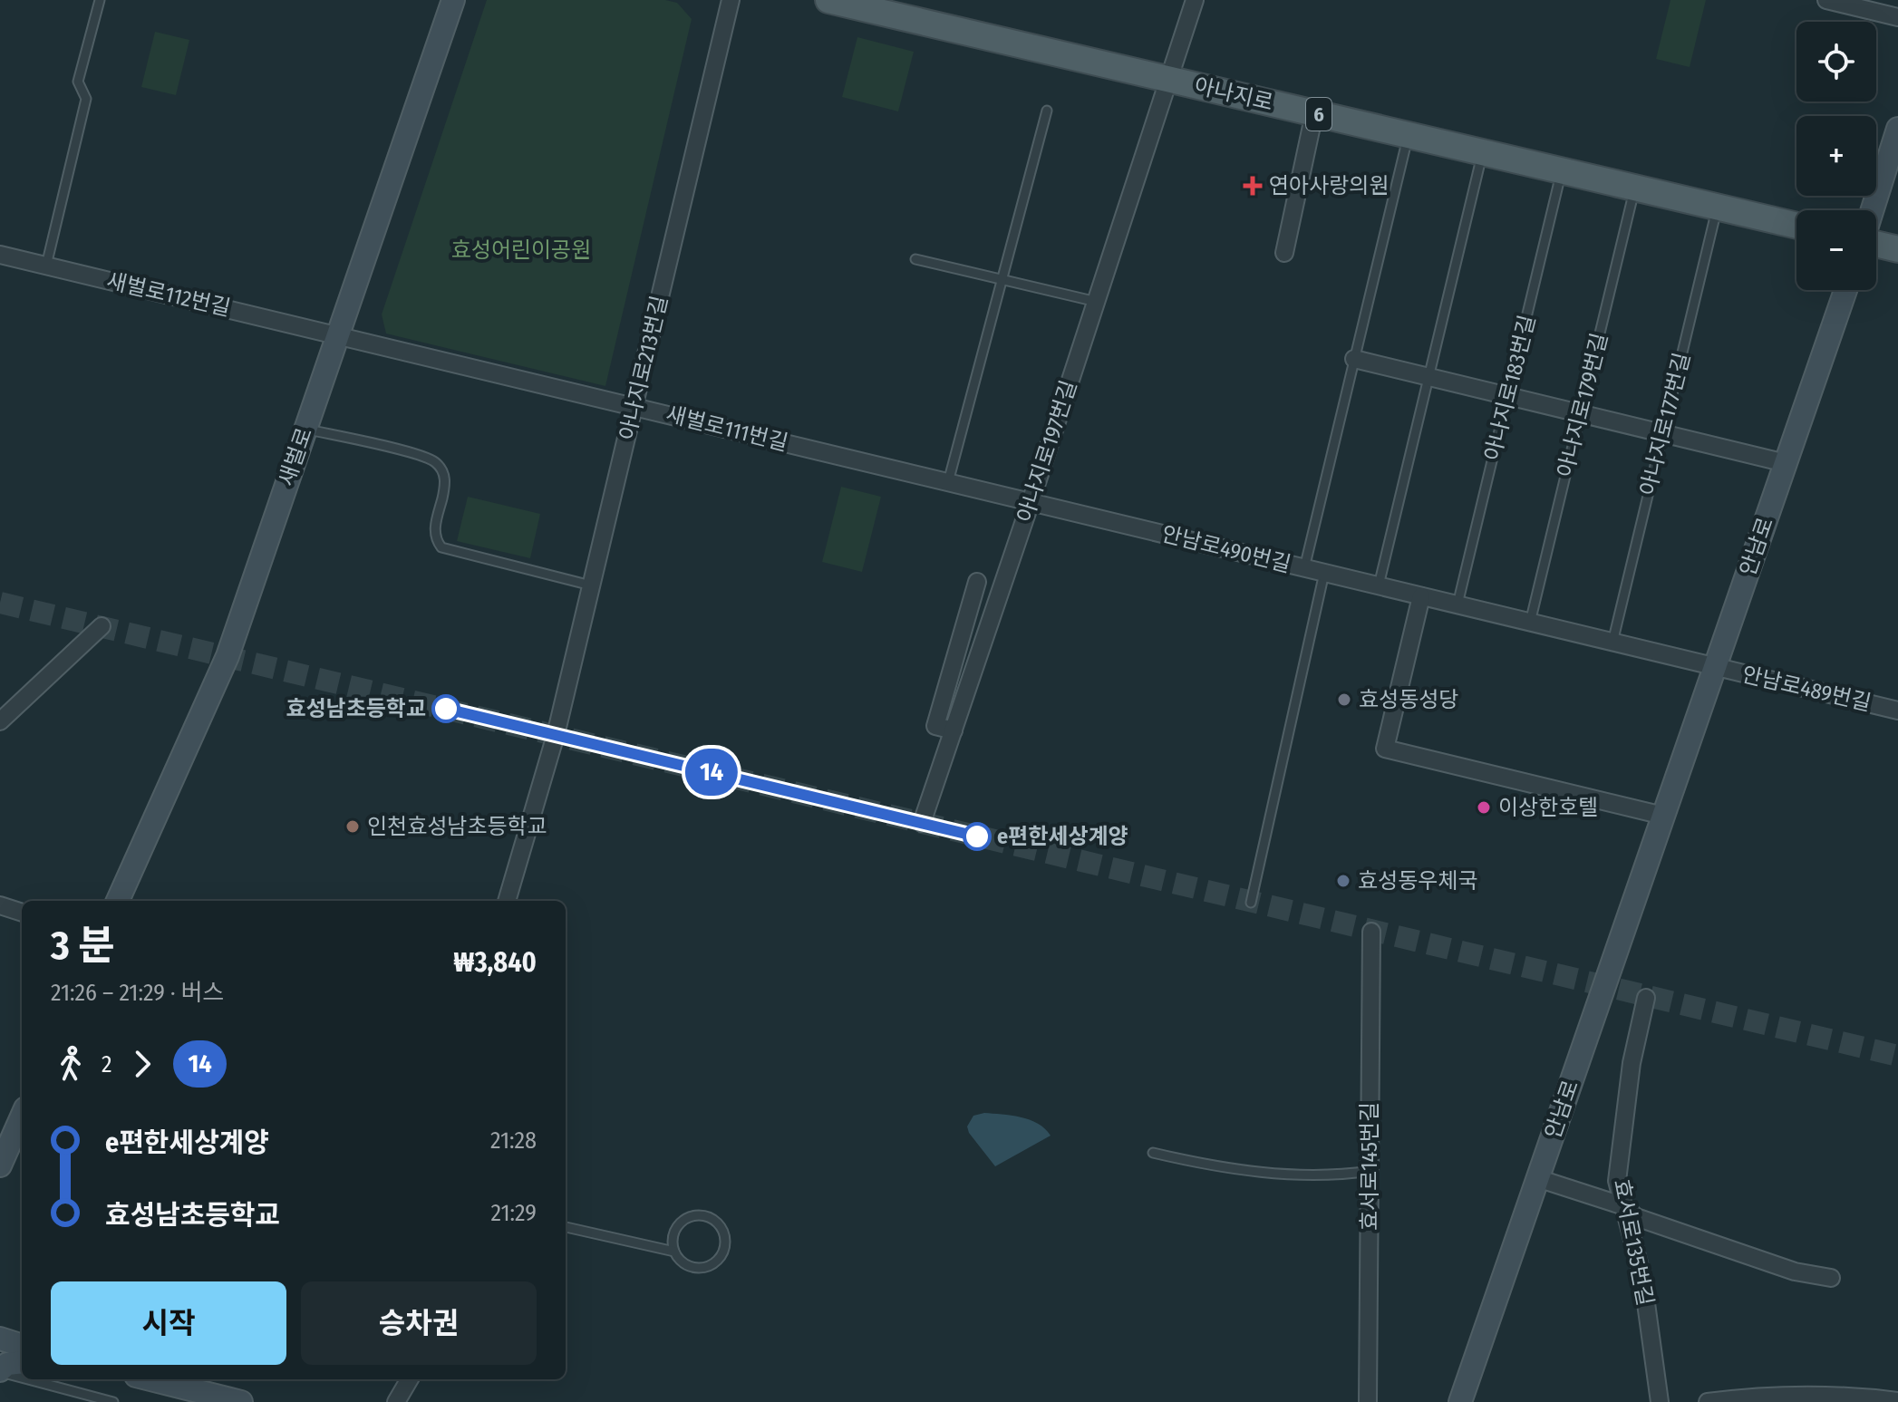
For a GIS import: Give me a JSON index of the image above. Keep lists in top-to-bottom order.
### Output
{
  "streets": {
    "main road": [
      "아나지로",
      "6",
      "새벌로",
      "안남로"
    ],
    "street": [
      "새벌로112번길",
      "아나지로213번길",
      "새벌로111번길",
      "아나지로197번길",
      "안남로490번길",
      "안남로489번길",
      "효서로145번길",
      "효서로135번길"
    ],
    "lane": ["아나지로183번길", "아나지로179번길", "아나지로177번길"]
  },
  "crossings": [
    ["아나지로", "아나지로183번길"],
    ["아나지로", "아나지로179번길"],
    ["아나지로", "아나지로177번길"],
    ["아나지로", "아나지로197번길"],
    ["새벌로112번길", "새벌로111번길"],
    ["새벌로112번길", "새벌로"],
    ["아나지로213번길", "새벌로111번길"],
    ["아나지로183번길", "안남로490번길"],
    ["아나지로179번길", "안남로490번길"],
    ["아나지로177번길", "안남로490번길"],
    ["새벌로111번길", "아나지로197번길"],
    ["새벌로111번길", "새벌로"],
    ["새벌로111번길", "안남로490번길"],
    ["아나지로197번길", "안남로490번길"],
    ["안남로", "안남로490번길"],
    ["안남로", "안남로489번길"],
    ["안남로490번길", "안남로489번길"]
  ],
  "parks": ["효성어린이공원"],
  "places": {
    "health": ["연아사랑의원"],
    "other": [
      "효성동성당",
      "효성남초등학교",
      "이상한호텔",
      "인천효성남초등학교",
      "e편한세상계양",
      "효성동우체국"
    ]
  },
  "lines": ["bus line 14"],
  "page": {
    "on_map": "14",
    "map_buttons": ["+", "−"],
    "heading": ["3 분", "21:26 – 21:29 · 버스", "₩3,840"],
    "legs": ["2", "14"],
    "list": [
      {
        "name": "e편한세상계양",
        "value": "21:28"
      },
      {
        "name": "효성남초등학교",
        "value": "21:29"
      }
    ],
    "buttons": ["시작", "승차권"]
  }
}
